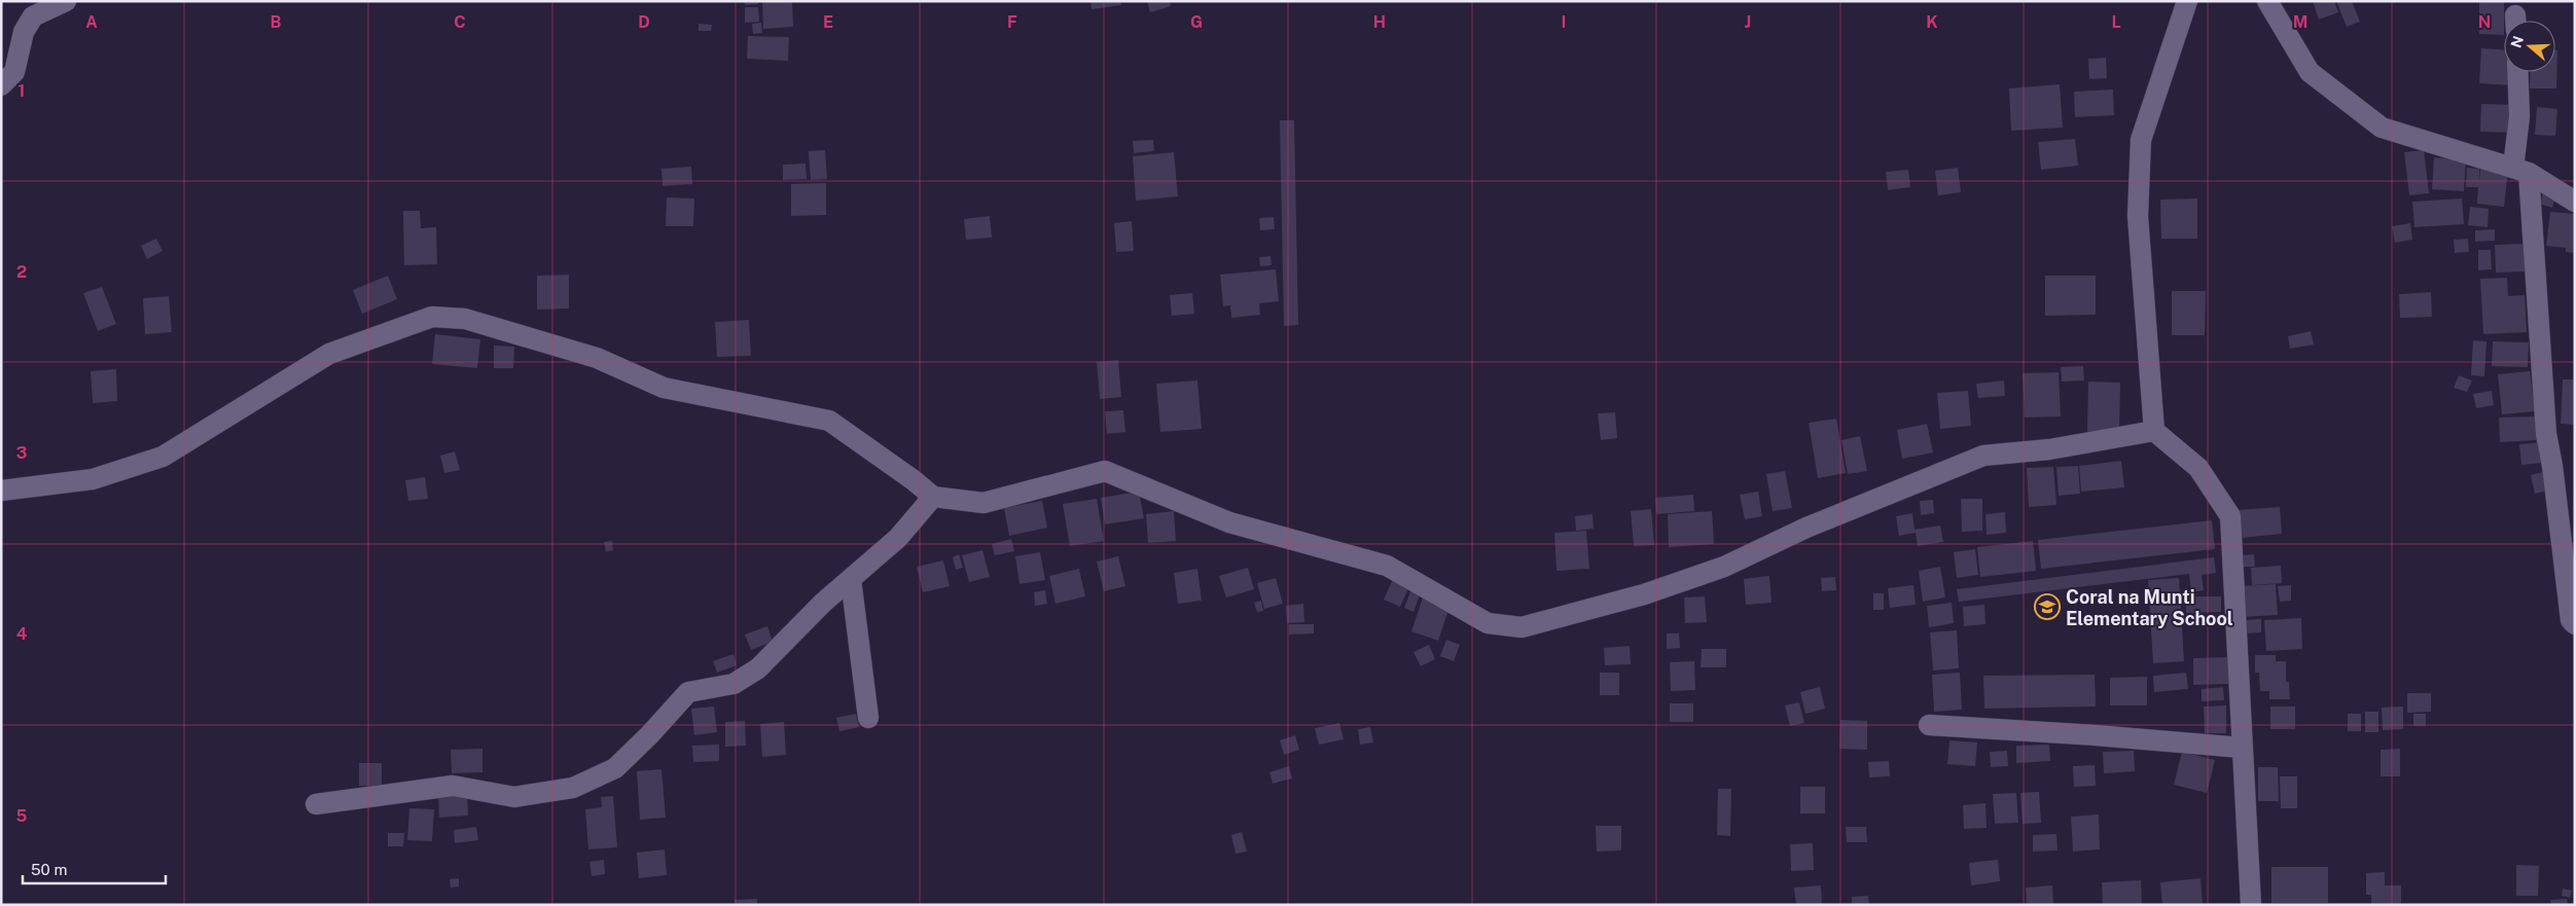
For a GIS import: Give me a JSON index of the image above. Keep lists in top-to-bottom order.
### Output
{
  "places": {
    "school or university": ["Coral na Munti Elementary School"]
  },
  "scale_bar": "50 m",
  "north": "left",
  "grid": {
    "columns": [
      "A",
      "B",
      "C",
      "D",
      "E",
      "F",
      "G",
      "H",
      "I",
      "J",
      "K",
      "L",
      "M",
      "N"
    ],
    "rows": [
      "1",
      "2",
      "3",
      "4",
      "5"
    ]
  }
}
